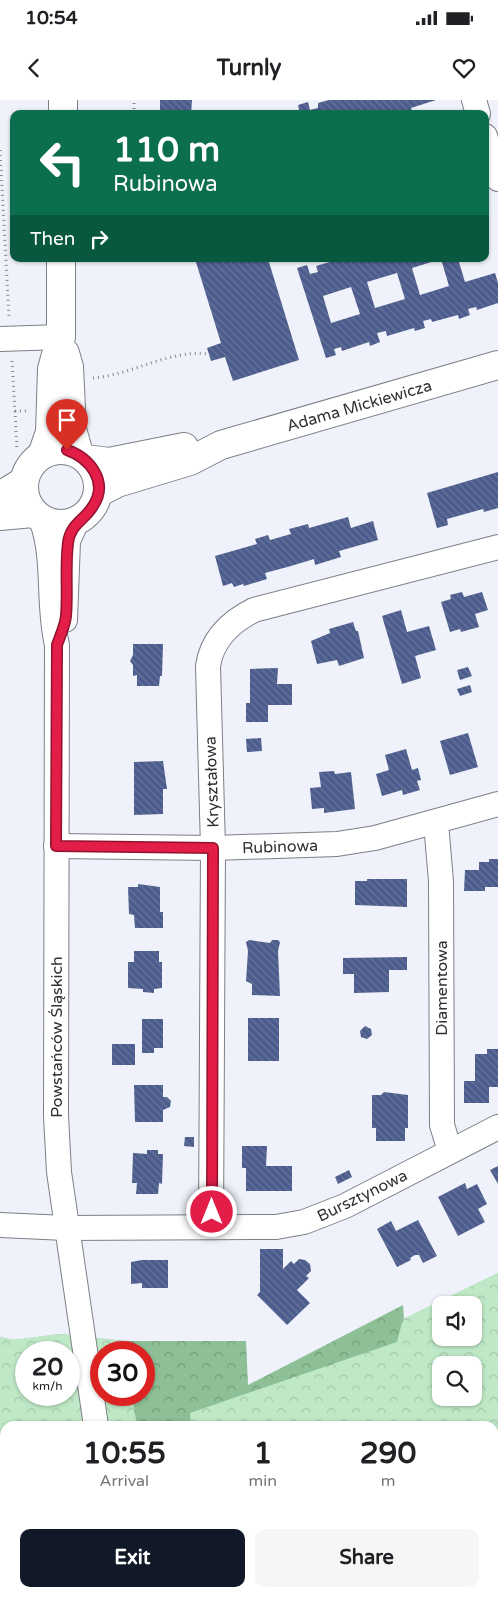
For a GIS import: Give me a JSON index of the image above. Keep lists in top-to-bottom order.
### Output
{
  "streets": {
    "street": [
      "Adama Mickiewicza",
      "Kryształowa",
      "Rubinowa",
      "Diamentowa",
      "Powstańców Śląskich",
      "Bursztynowa"
    ]
  },
  "crossings": [
    ["Adama Mickiewicza", "Powstańców Śląskich"],
    ["Kryształowa", "Rubinowa"],
    ["Kryształowa", "Bursztynowa"],
    ["Rubinowa", "Diamentowa"],
    ["Rubinowa", "Powstańców Śląskich"],
    ["Diamentowa", "Bursztynowa"],
    ["Powstańców Śląskich", "Bursztynowa"]
  ],
  "page": {
    "status": "10:54",
    "header": "Turnly",
    "turn": ["110 m", "Rubinowa"],
    "then": "Then",
    "speed": "20 km/h",
    "limit": "30",
    "eta": [
      "10:55",
      "Arrival",
      "1",
      "min",
      "290",
      "m"
    ],
    "buttons": ["Exit", "Share"]
  }
}
